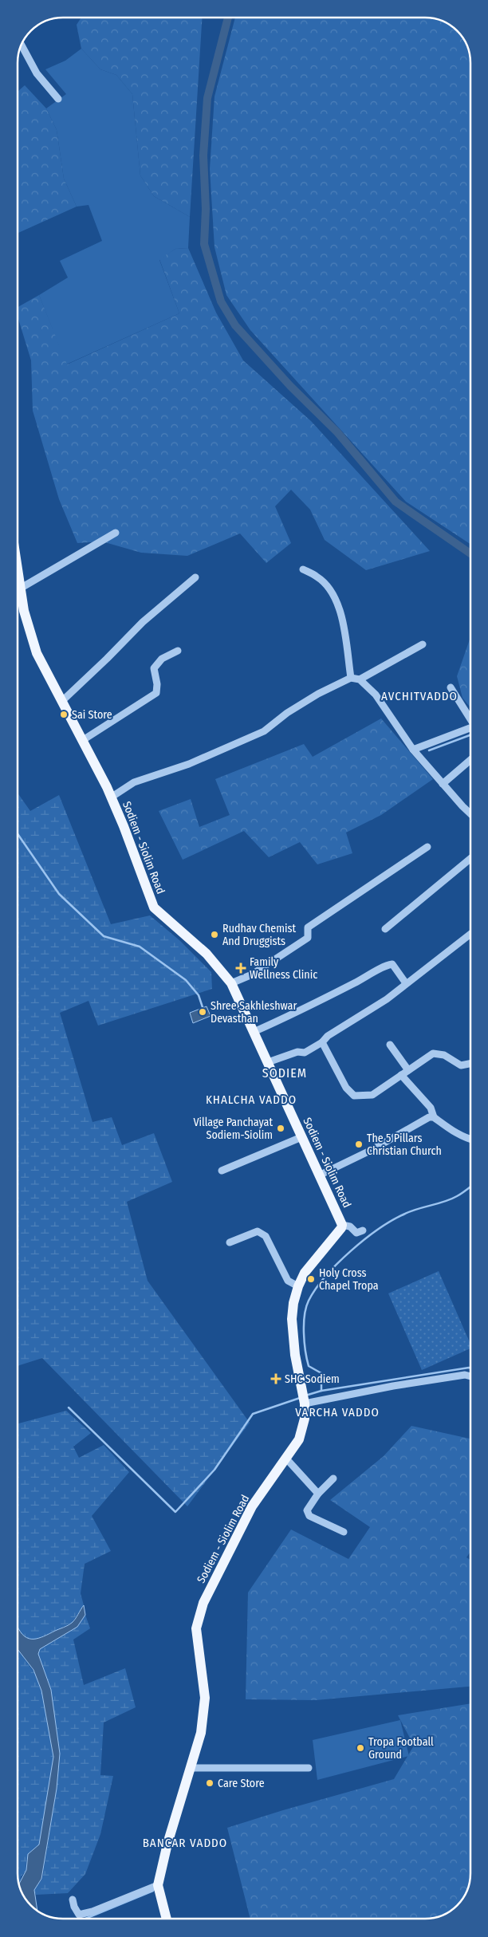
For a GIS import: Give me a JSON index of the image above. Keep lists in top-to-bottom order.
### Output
{
  "streets": {
    "main road": ["Sodiem - Siolim Road"]
  },
  "districts": [
    "AVCHITVADDO",
    "SODIEM",
    "KHALCHA VADDO",
    "VARCHA VADDO",
    "BANCAR VADDO"
  ],
  "places": {
    "other": [
      "Sai Store",
      "Rudhav Chemist And Druggists",
      "Shree Sakhleshwar Devasthan",
      "Village Panchayat Sodiem-Siolim",
      "The 5 Pillars Christian Church",
      "Holy Cross Chapel Tropa",
      "Tropa Football Ground",
      "Care Store"
    ],
    "health": ["Family Wellness Clinic", "SHC Sodiem"]
  }
}
